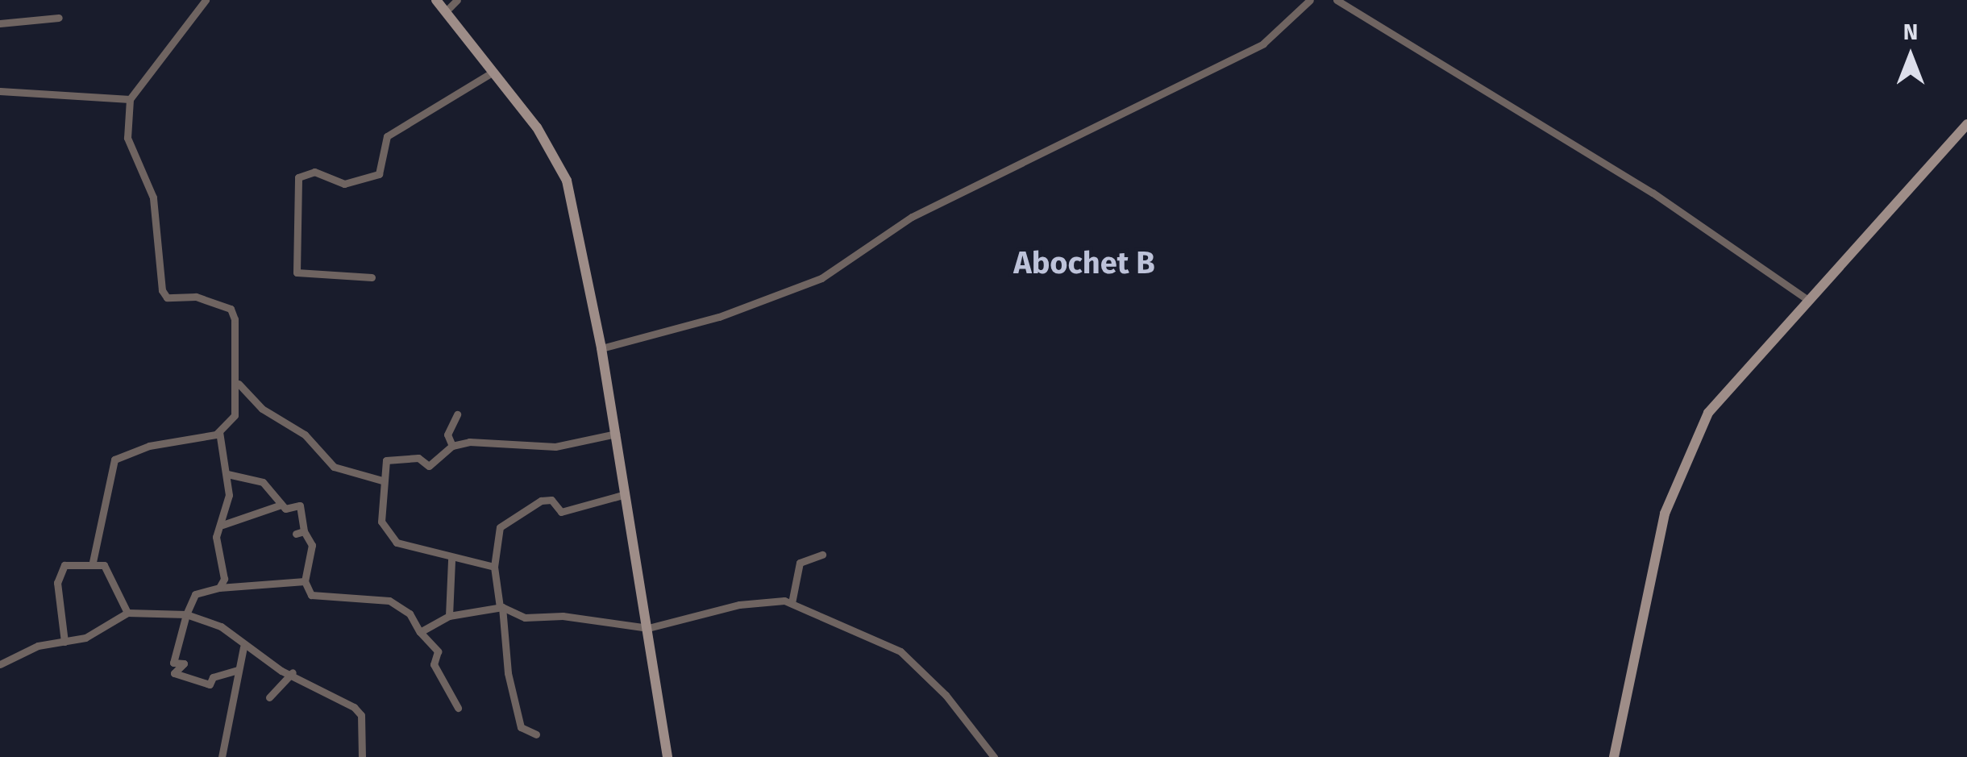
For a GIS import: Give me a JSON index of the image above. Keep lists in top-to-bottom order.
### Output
{
  "districts": ["Abochet B"],
  "north": "top"
}
